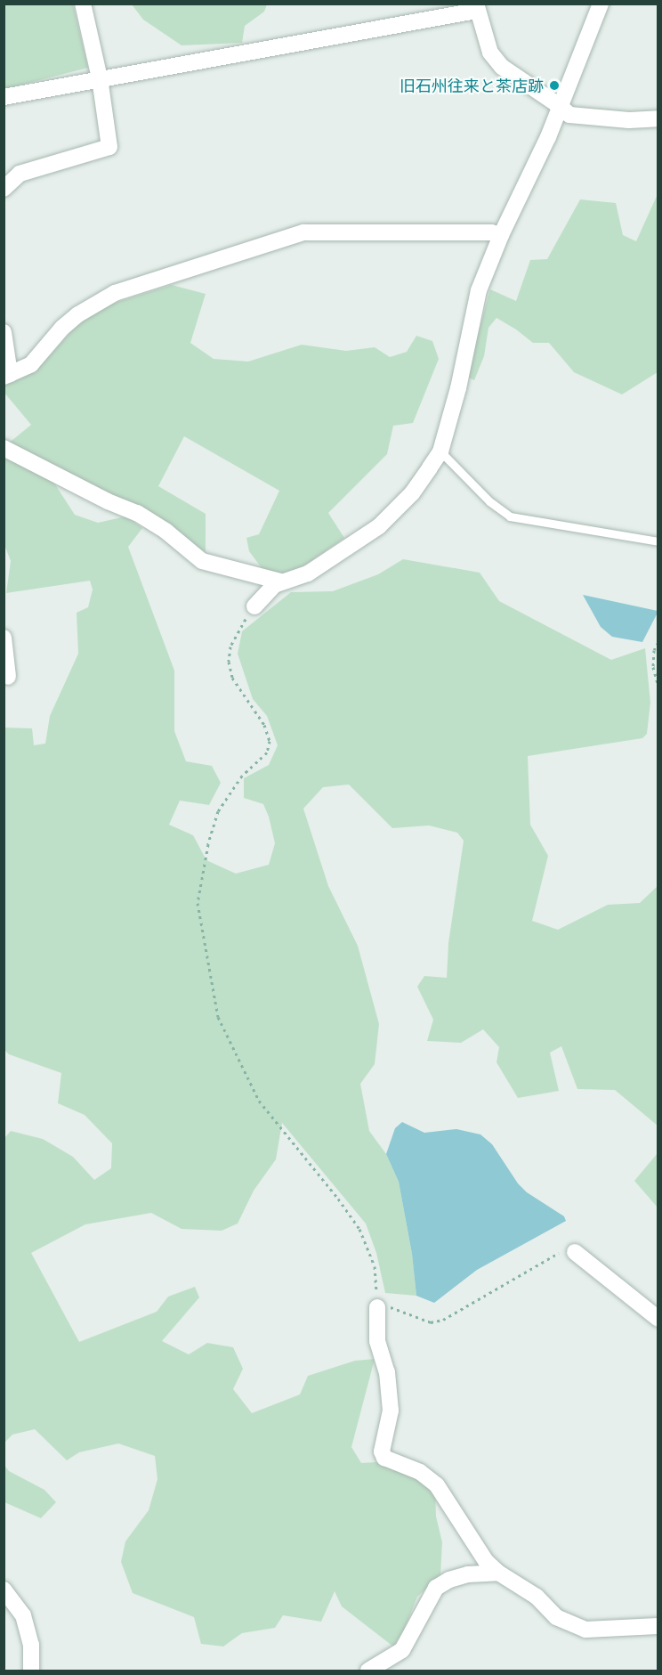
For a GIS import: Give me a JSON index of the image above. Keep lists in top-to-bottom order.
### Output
{
  "places": ["旧石州往来と茶店跡"]
}
